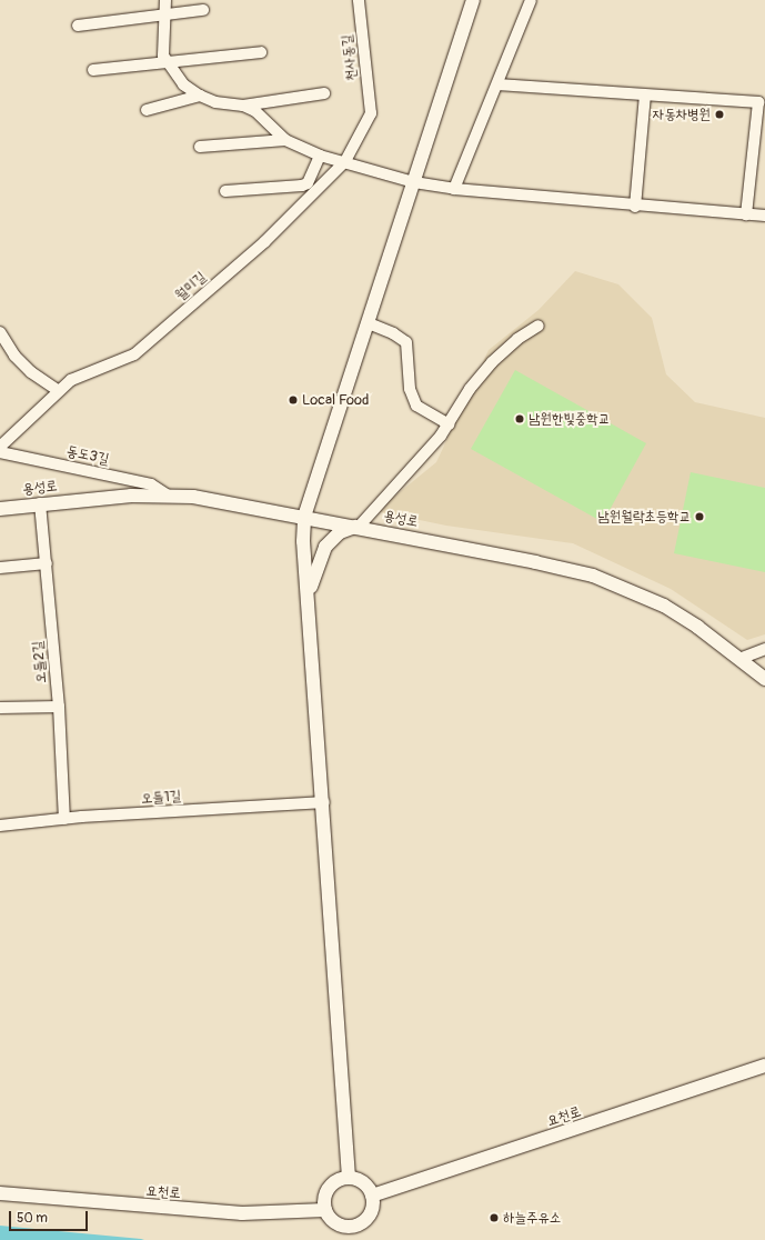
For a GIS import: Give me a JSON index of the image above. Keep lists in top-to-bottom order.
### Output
{
  "streets": {
    "street": [
      "천사동길",
      "월미길",
      "동도3길",
      "용성로",
      "오들2길",
      "오들1길",
      "요천로"
    ]
  },
  "crossings": [
    ["천사동길", "월미길"],
    ["동도3길", "용성로"],
    ["용성로", "오들2길"],
    ["오들2길", "오들1길"]
  ],
  "places": [
    "자동차병원",
    "Local Food",
    "남원한빛중학교",
    "남원월락초등학교",
    "하늘주유소"
  ],
  "scale_bar": "50 m"
}
